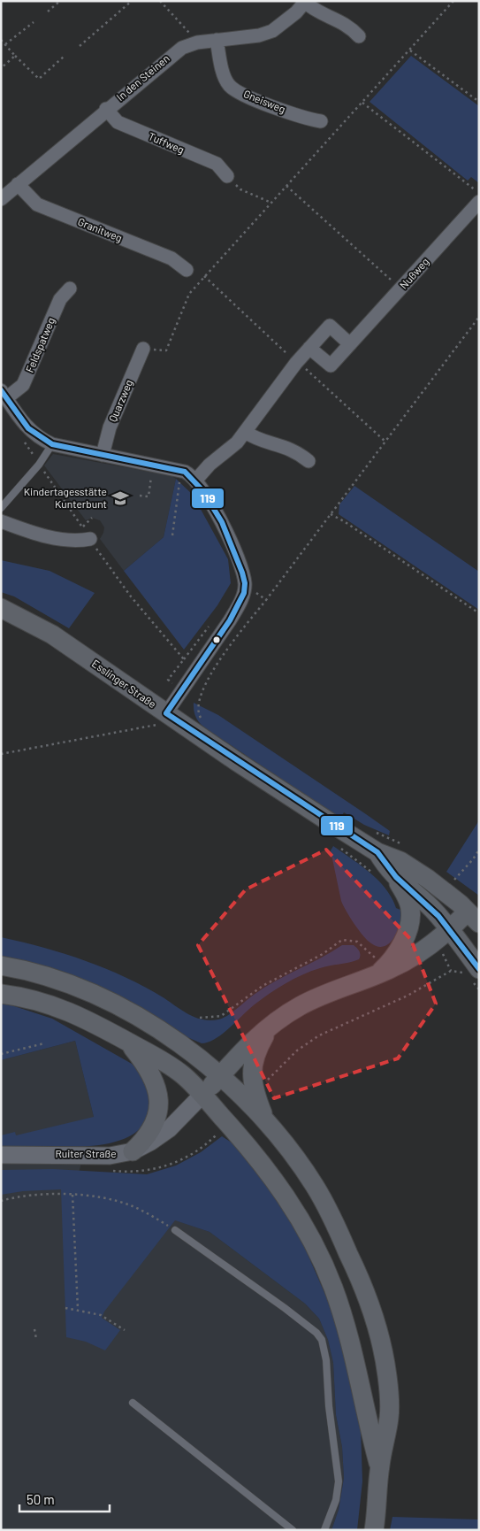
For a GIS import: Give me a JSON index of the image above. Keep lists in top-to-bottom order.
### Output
{
  "streets": {
    "main road": ["Esslinger Straße"],
    "street": [
      "In den Steinen",
      "Gneisweg",
      "Tuffweg",
      "Granitweg",
      "Nußweg",
      "Feldspatweg",
      "Quarzweg",
      "Ruiter Straße"
    ]
  },
  "crossings": [
    ["In den Steinen", "Gneisweg"],
    ["In den Steinen", "Tuffweg"],
    ["In den Steinen", "Granitweg"]
  ],
  "places": {
    "school or university": ["Kindertagesstätte Kunterbunt"]
  },
  "lines": ["transit line 119"],
  "scale_bar": "50 m"
}
